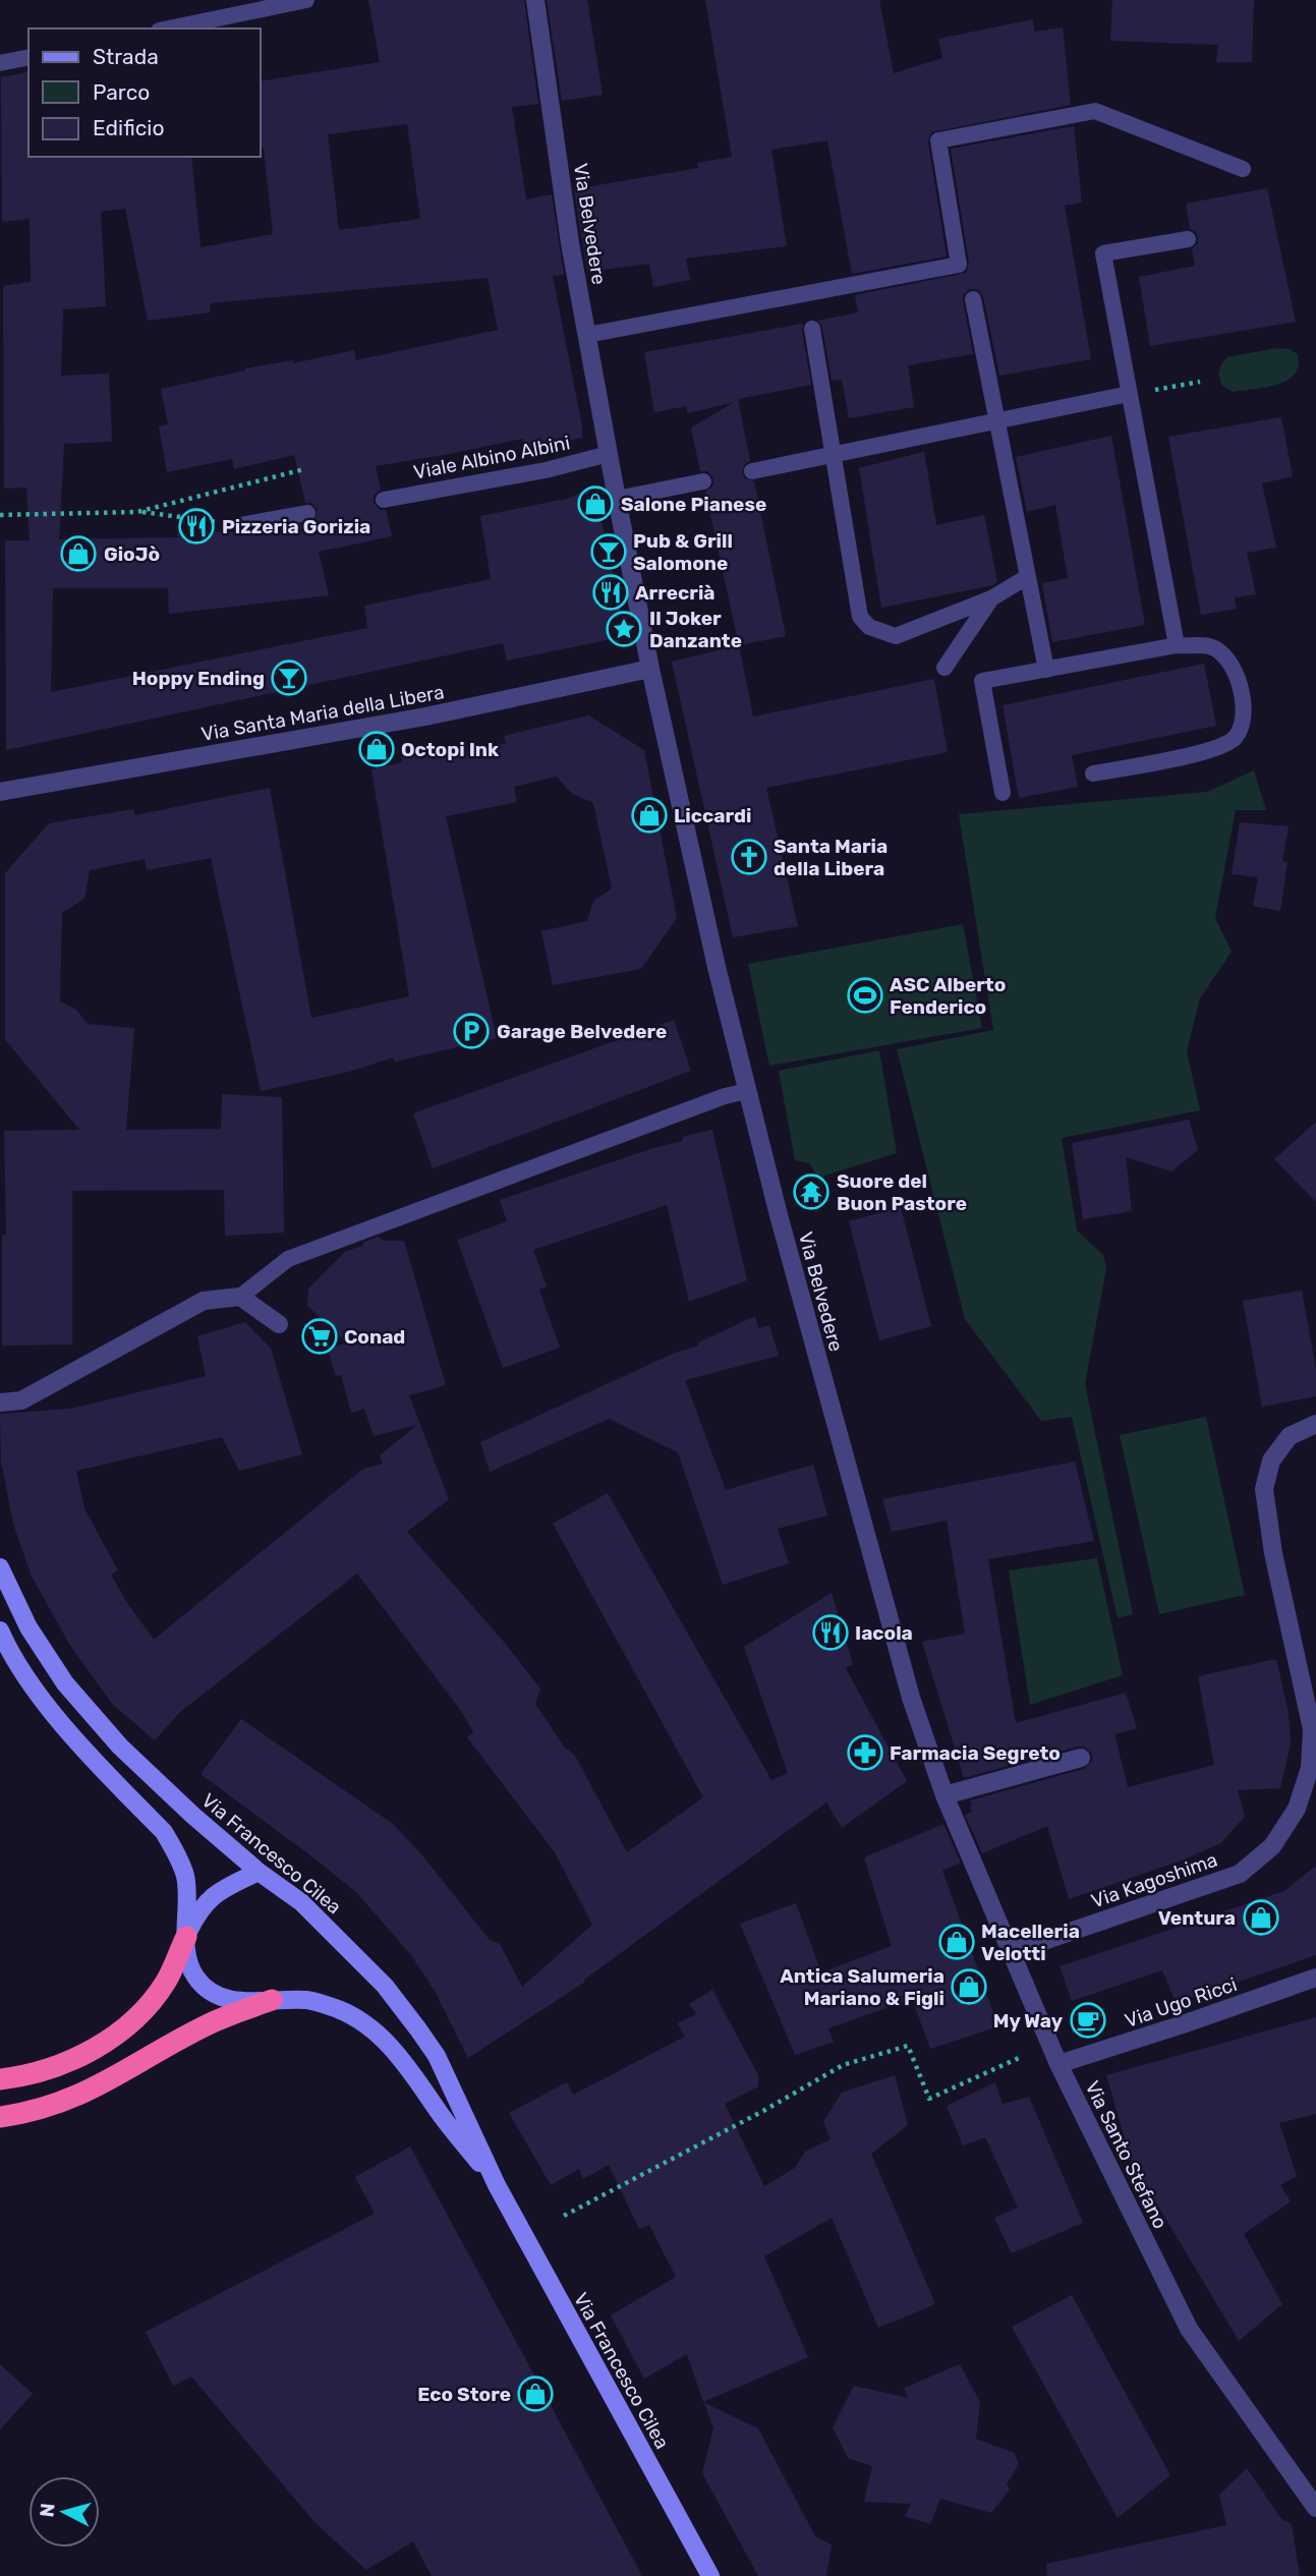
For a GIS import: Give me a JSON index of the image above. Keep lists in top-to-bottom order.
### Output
{
  "streets": {
    "main road": ["Via Francesco Cilea"],
    "street": [
      "Via Belvedere",
      "Via Santa Maria della Libera",
      "Via Kagoshima",
      "Via Ugo Ricci",
      "Via Santo Stefano"
    ],
    "lane": ["Viale Albino Albini"]
  },
  "crossings": [
    ["Via Belvedere", "Viale Albino Albini"],
    ["Via Belvedere", "Via Santa Maria della Libera"],
    ["Via Belvedere", "Via Santo Stefano"],
    ["Via Kagoshima", "Via Santo Stefano"],
    ["Via Ugo Ricci", "Via Santo Stefano"]
  ],
  "places": {
    "shop": [
      "Salone Pianese",
      "GioJò",
      "Octopi Ink",
      "Liccardi",
      "Ventura",
      "Macelleria Velotti",
      "Antica Salumeria Mariano & Figli",
      "Eco Store"
    ],
    "restaurant": ["Pizzeria Gorizia", "Arrecrià", "Iacola"],
    "bar": ["Pub & Grill Salomone", "Hoppy Ending"],
    "place": ["Il Joker Danzante"],
    "church": ["Santa Maria della Libera"],
    "sports": ["ASC Alberto Fenderico"],
    "parking": ["Garage Belvedere"],
    "temple": ["Suore del Buon Pastore"],
    "supermarket": ["Conad"],
    "pharmacy": ["Farmacia Segreto"],
    "cafe": ["My Way"]
  },
  "legend": ["Strada", "Parco", "Edificio"],
  "north": "left"
}
